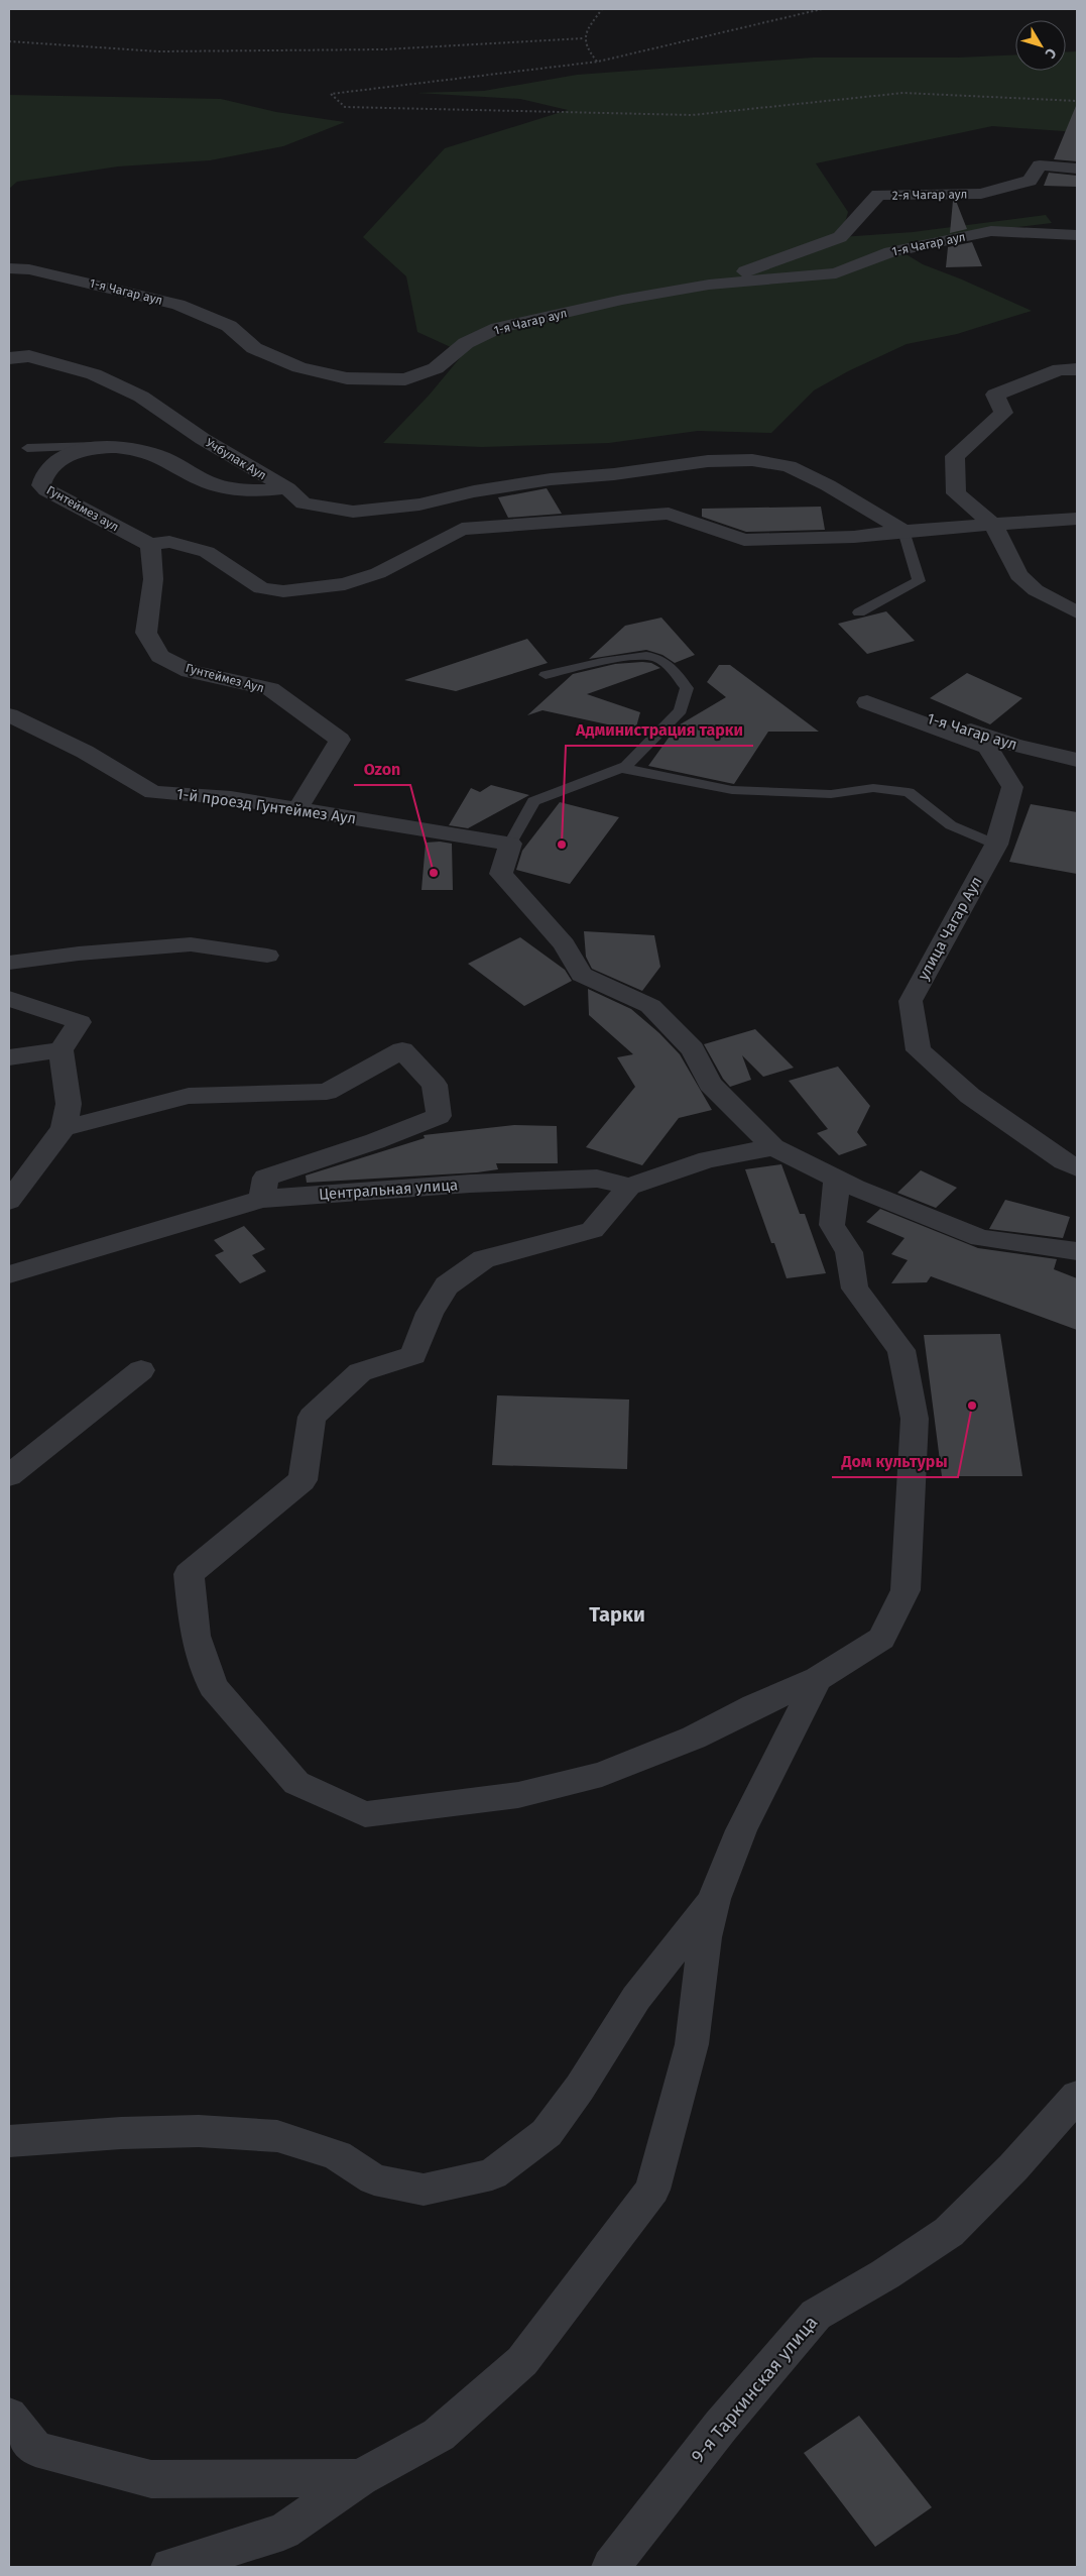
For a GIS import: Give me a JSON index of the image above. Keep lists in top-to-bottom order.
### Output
{
  "streets": {
    "street": [
      "2-я Чагар аул",
      "1-я Чагар аул",
      "Учбулак Аул",
      "Гунтеймез аул",
      "Гунтеймез Аул",
      "1-й проезд Гунтеймез Аул",
      "улица Чагар Аул",
      "Центральная улица",
      "9-я Таркинская улица"
    ]
  },
  "crossings": [
    ["2-я Чагар аул", "1-я Чагар аул"],
    ["1-я Чагар аул", "улица Чагар Аул"],
    ["Учбулак Аул", "Гунтеймез аул"],
    ["Гунтеймез аул", "Гунтеймез Аул"],
    ["Гунтеймез Аул", "1-й проезд Гунтеймез Аул"]
  ],
  "districts": ["Тарки"],
  "places": ["Администрация тарки", "Ozon", "Дом культуры"],
  "north": "bottom right"
}
